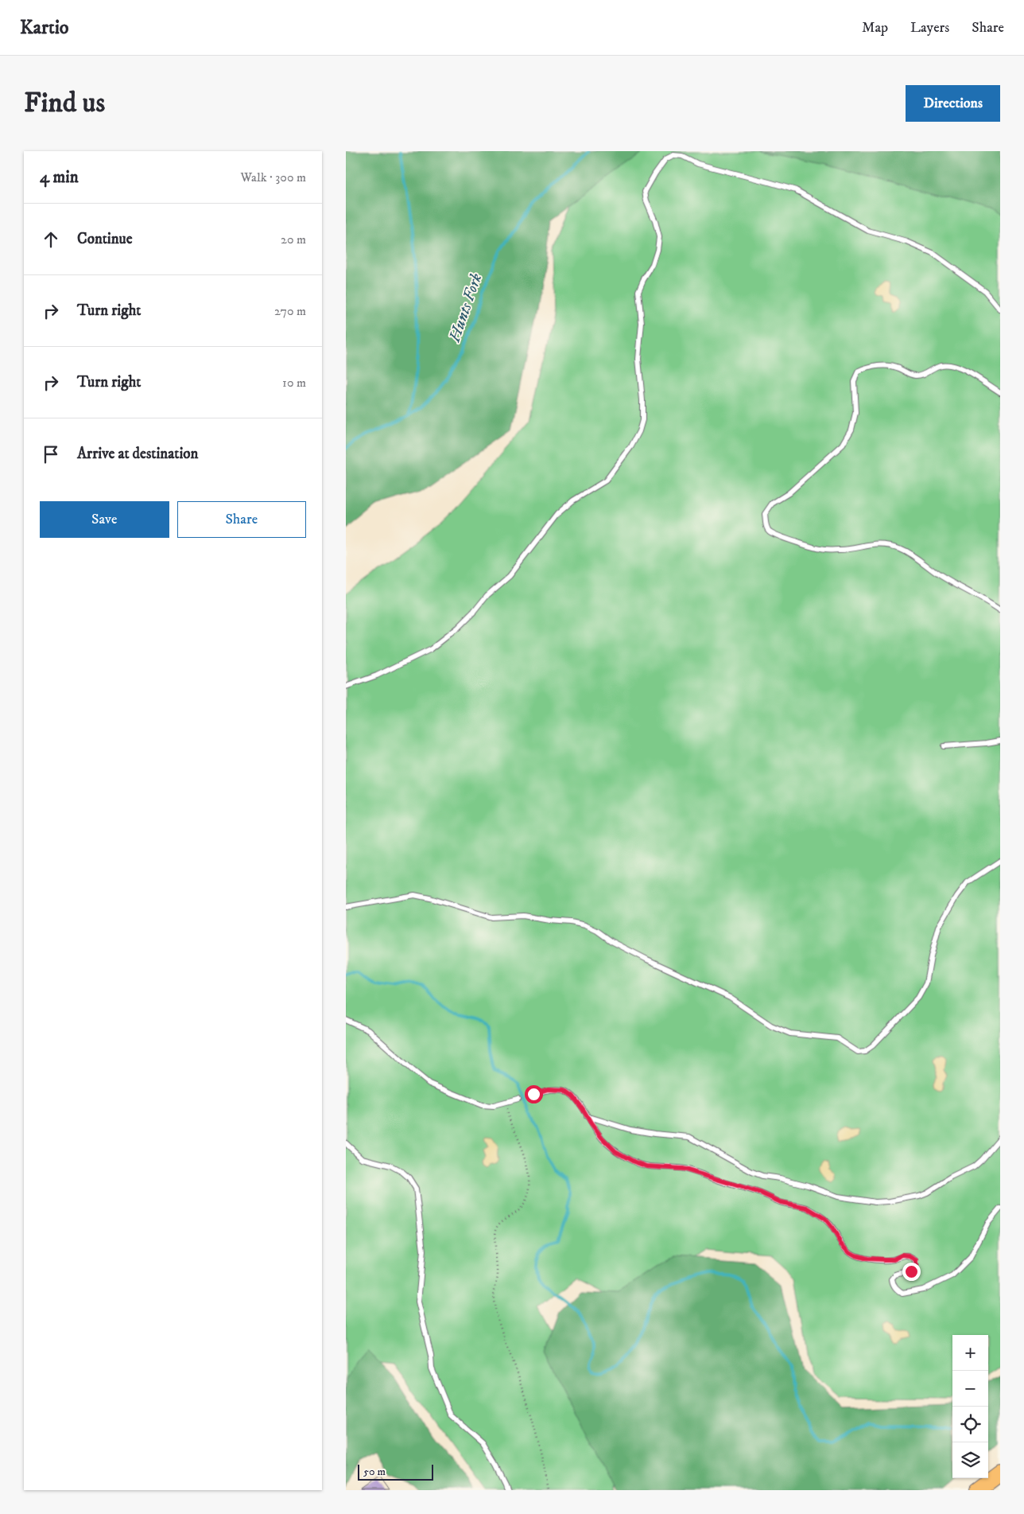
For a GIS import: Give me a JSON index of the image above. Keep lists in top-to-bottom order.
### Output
{
  "water": ["Hunts Fork"],
  "scale_bar": "50 m",
  "page": {
    "header": "Kartio",
    "nav": ["Map", "Layers", "Share"],
    "buttons": [
      "Directions",
      ["Save", "Share"]
    ],
    "title": "Find us",
    "heading": ["4 min", "Walk · 300 m"],
    "list": [
      ["Continue", "20 m"],
      ["Turn right", "270 m"],
      ["Turn right", "10 m"],
      "Arrive at destination"
    ],
    "map_buttons": ["+", "−"],
    "scale": "50 m"
  }
}
